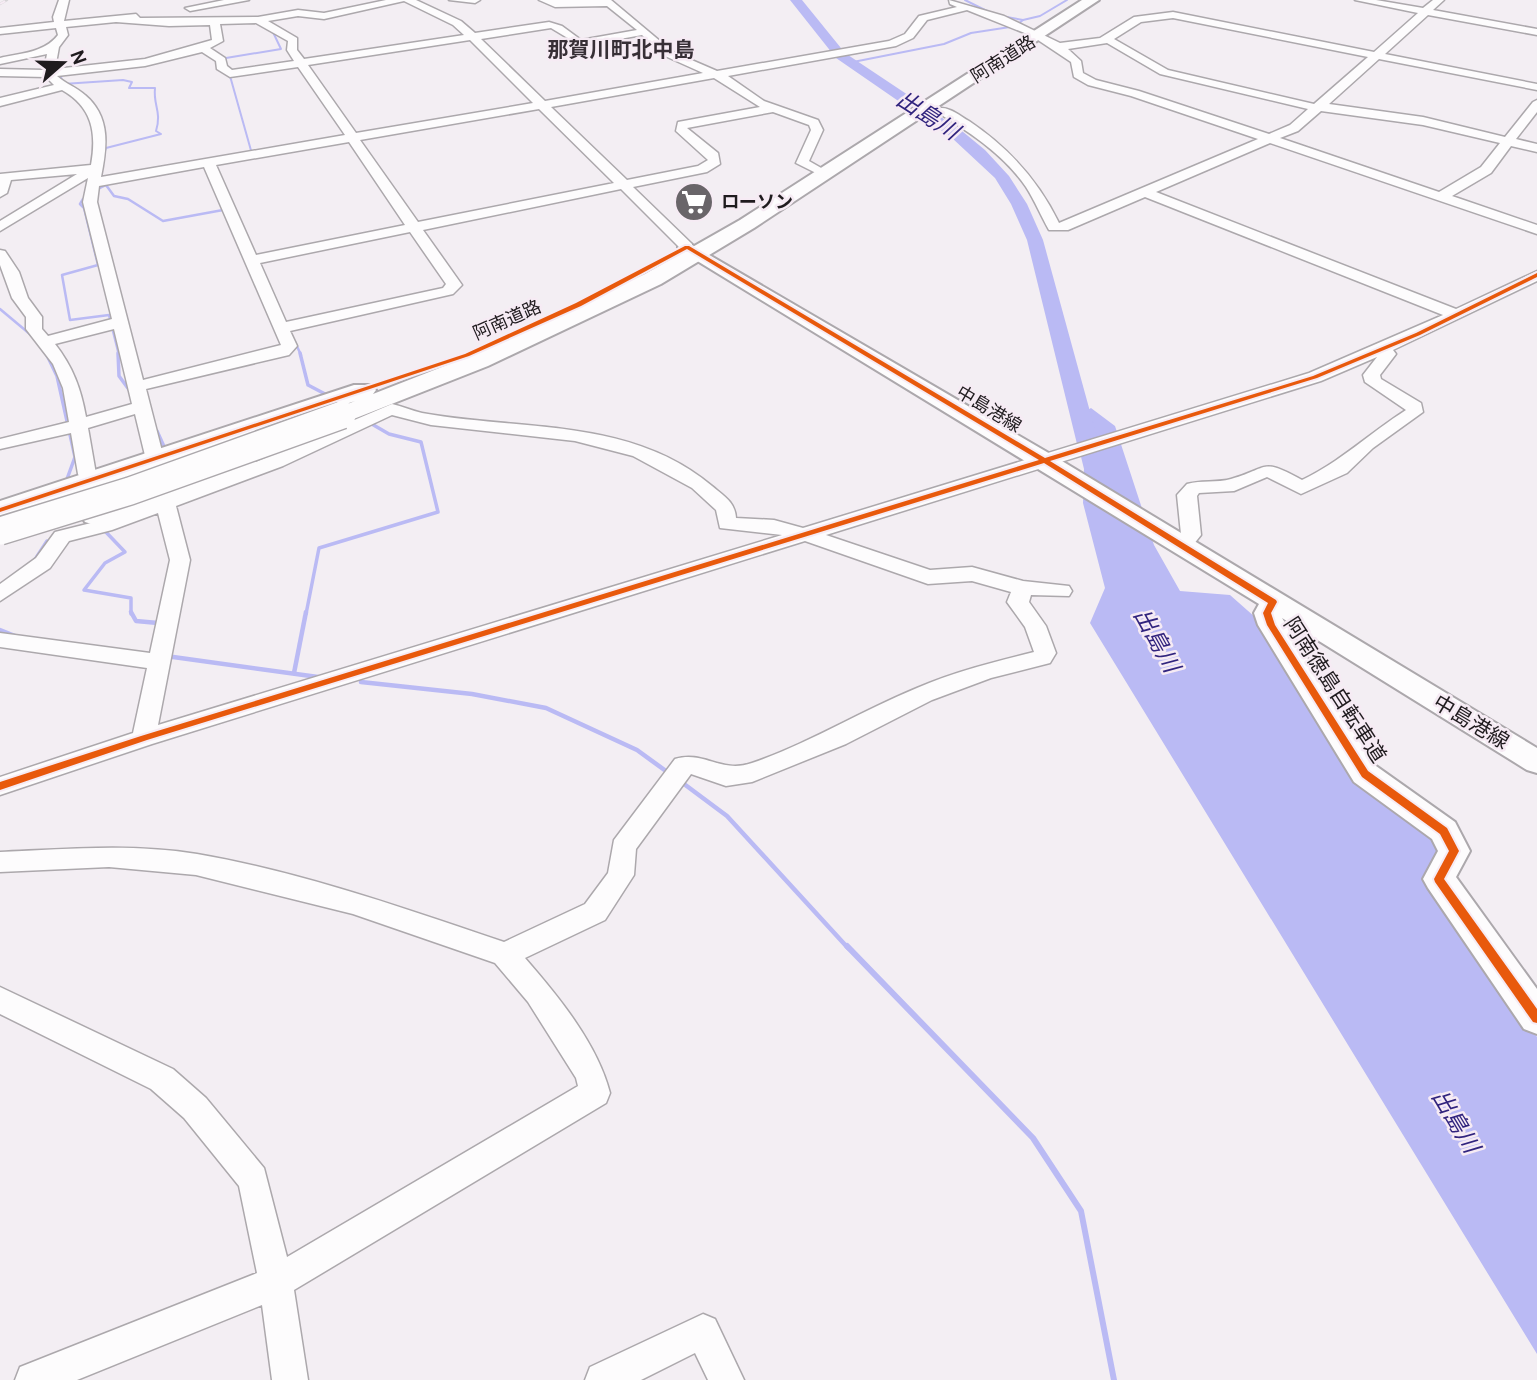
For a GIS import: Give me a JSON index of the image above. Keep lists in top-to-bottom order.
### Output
{
  "streets": {
    "highway": ["阿南道路"],
    "main road": ["中島港線", "阿南徳島自転車道"]
  },
  "crossings": [
    ["阿南道路", "中島港線"],
    ["中島港線", "阿南徳島自転車道"]
  ],
  "districts": ["那賀川町北中島"],
  "water": ["出島川"],
  "places": {
    "supermarket": ["ローソン"]
  },
  "north": "right"
}
